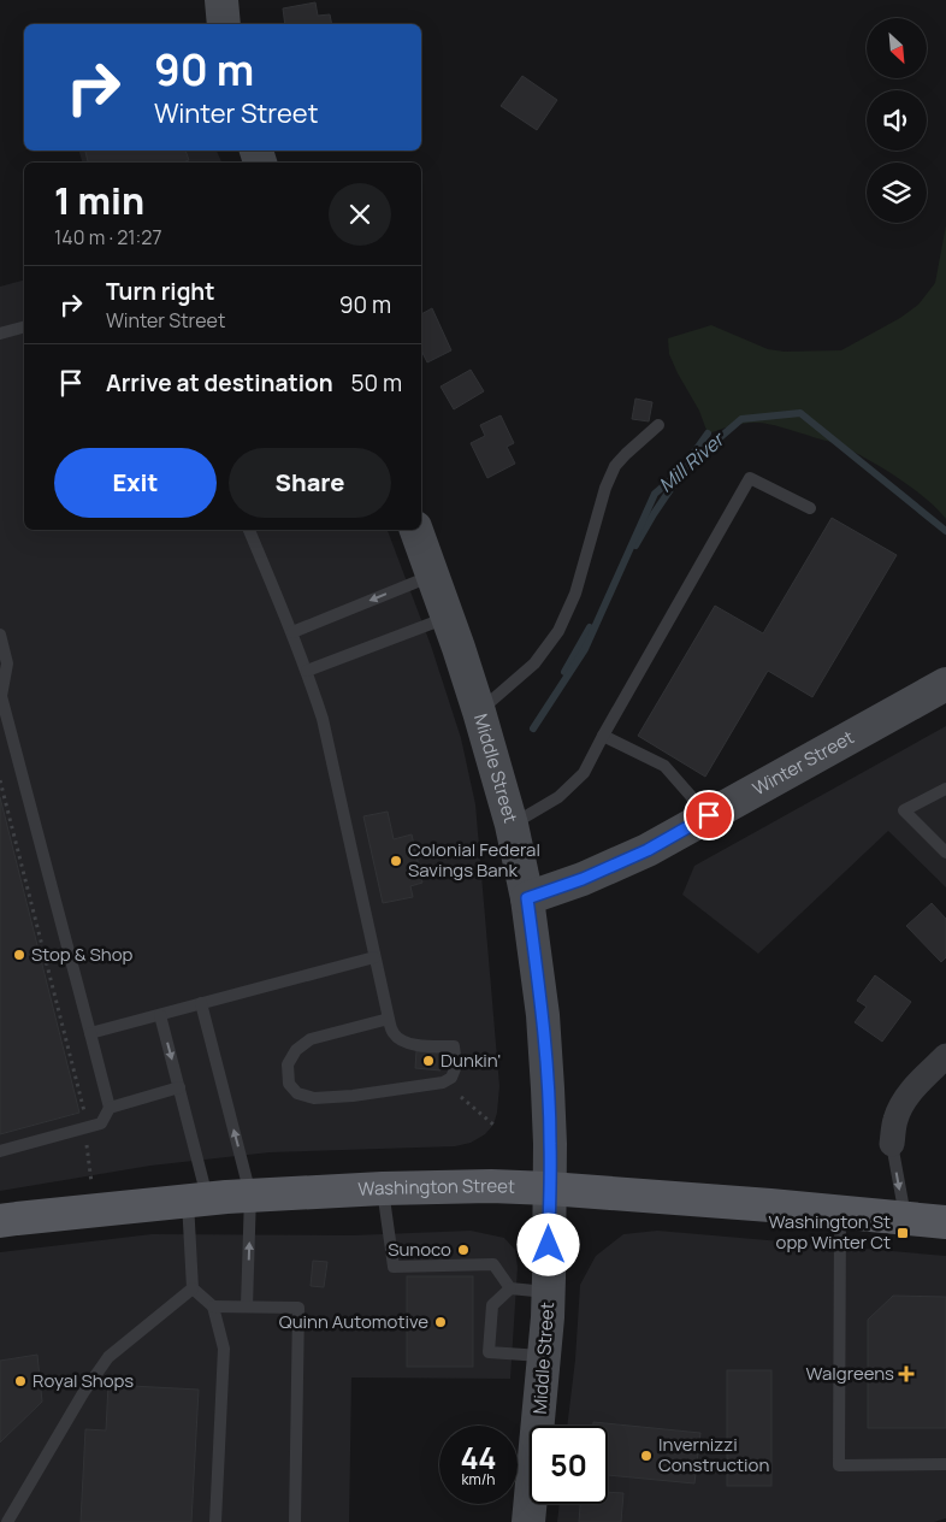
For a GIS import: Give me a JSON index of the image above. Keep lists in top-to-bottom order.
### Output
{
  "streets": {
    "main road": ["Winter Street", "Middle Street", "Washington Street"]
  },
  "crossings": [
    ["Winter Street", "Middle Street"],
    ["Middle Street", "Washington Street"]
  ],
  "water": ["Mill River"],
  "places": {
    "other": [
      "Colonial Federal Savings Bank",
      "Stop & Shop",
      "Dunkin'",
      "Sunoco",
      "Quinn Automotive",
      "Royal Shops",
      "Invernizzi Construction"
    ],
    "transit": ["Washington St opp Winter Ct"],
    "health": ["Walgreens"]
  },
  "north": "bottom right",
  "page": {
    "turn": ["90 m", "Winter Street"],
    "heading": ["1 min", "140 m · 21:27"],
    "list": [
      {
        "name": "Turn right",
        "note": "Winter Street",
        "value": "90 m"
      },
      {
        "name": "Arrive at destination",
        "value": "50 m"
      }
    ],
    "buttons": ["Exit", "Share"],
    "speed": "44 km/h",
    "limit": "50"
  }
}
